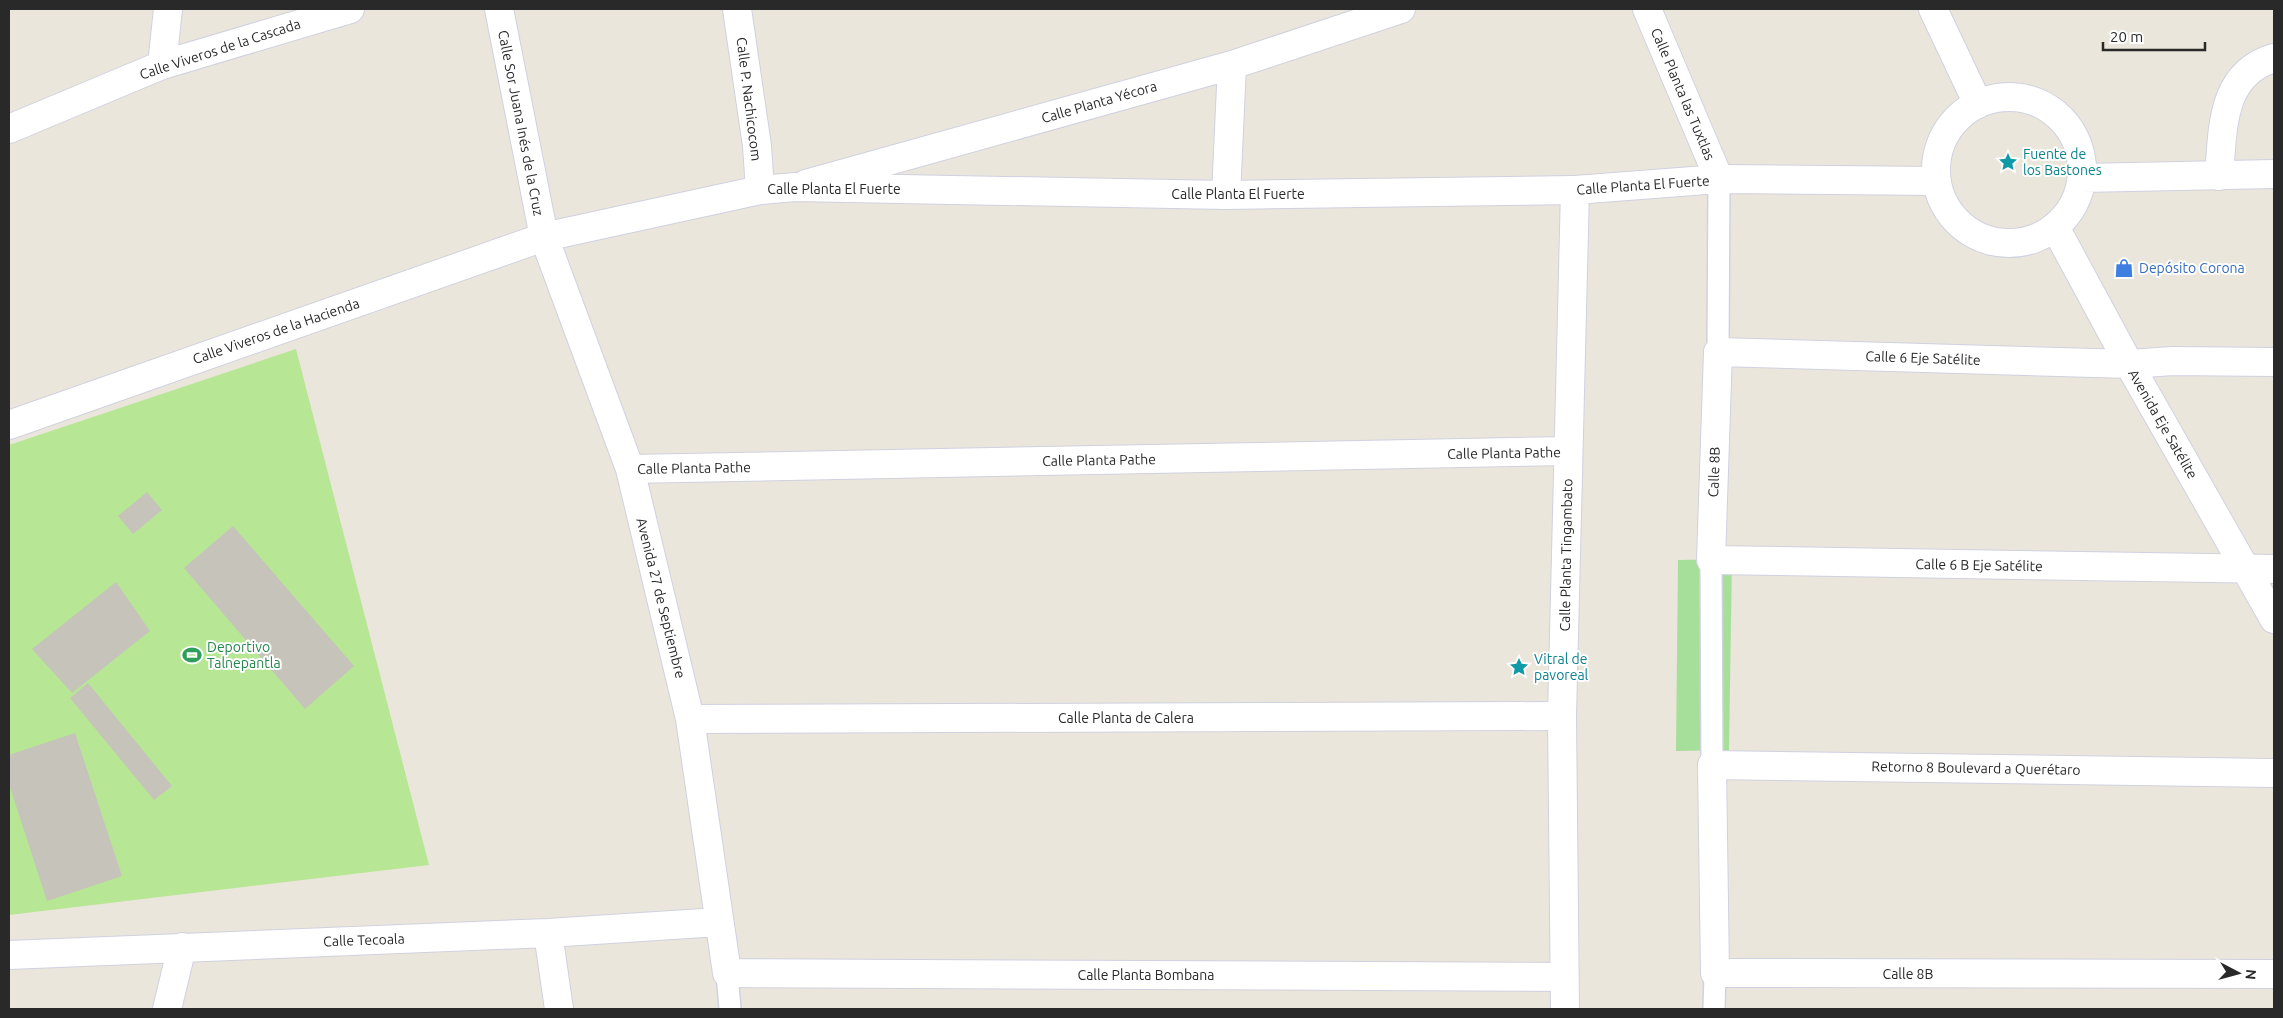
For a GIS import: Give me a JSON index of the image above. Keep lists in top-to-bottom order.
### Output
{
  "streets": {
    "street": [
      "Calle Viveros de la Cascada",
      "Calle Planta las Tuxtlas",
      "Calle P. Nachicocom",
      "Calle Planta Yécora",
      "Calle Sor Juana Inés de la Cruz",
      "Calle Planta El Fuerte",
      "Calle Viveros de la Hacienda",
      "Calle 6 Eje Satélite",
      "Avenida Eje Satélite",
      "Calle Planta Pathe",
      "Calle 8B",
      "Calle Planta Tingambato",
      "Calle 6 B Eje Satélite",
      "Avenida 27 de Septiembre",
      "Calle Planta de Calera",
      "Retorno 8 Boulevard a Querétaro",
      "Calle Tecoala",
      "Calle Planta Bombana"
    ]
  },
  "crossings": [
    ["Calle Planta las Tuxtlas", "Calle Planta El Fuerte"],
    ["Calle Planta las Tuxtlas", "Calle 8B"],
    ["Calle P. Nachicocom", "Calle Planta El Fuerte"],
    ["Calle Planta Yécora", "Calle Planta El Fuerte"],
    ["Calle Sor Juana Inés de la Cruz", "Calle Planta El Fuerte"],
    ["Calle Sor Juana Inés de la Cruz", "Calle Viveros de la Hacienda"],
    ["Calle Sor Juana Inés de la Cruz", "Avenida 27 de Septiembre"],
    ["Calle Planta El Fuerte", "Calle Viveros de la Hacienda"],
    ["Calle Planta El Fuerte", "Avenida Eje Satélite"],
    ["Calle Planta El Fuerte", "Calle 8B"],
    ["Calle Planta El Fuerte", "Calle Planta Tingambato"],
    ["Calle Planta El Fuerte", "Avenida 27 de Septiembre"],
    ["Calle Viveros de la Hacienda", "Avenida 27 de Septiembre"],
    ["Calle 6 Eje Satélite", "Avenida Eje Satélite"],
    ["Calle 6 Eje Satélite", "Calle 8B"],
    ["Avenida Eje Satélite", "Calle 6 B Eje Satélite"],
    ["Calle Planta Pathe", "Calle Planta Tingambato"],
    ["Calle Planta Pathe", "Avenida 27 de Septiembre"],
    ["Calle 8B", "Calle 6 B Eje Satélite"],
    ["Calle 8B", "Retorno 8 Boulevard a Querétaro"],
    ["Calle Planta Tingambato", "Calle Planta de Calera"],
    ["Calle Planta Tingambato", "Calle Planta Bombana"],
    ["Avenida 27 de Septiembre", "Calle Planta de Calera"],
    ["Avenida 27 de Septiembre", "Calle Tecoala"],
    ["Avenida 27 de Septiembre", "Calle Planta Bombana"]
  ],
  "places": {
    "place": ["Fuente de los Bastones", "Vitral de pavoreal"],
    "shop": ["Depósito Corona"],
    "sports": ["Deportivo Talnepantla"]
  },
  "scale_bar": "20 m",
  "north": "right"
}
